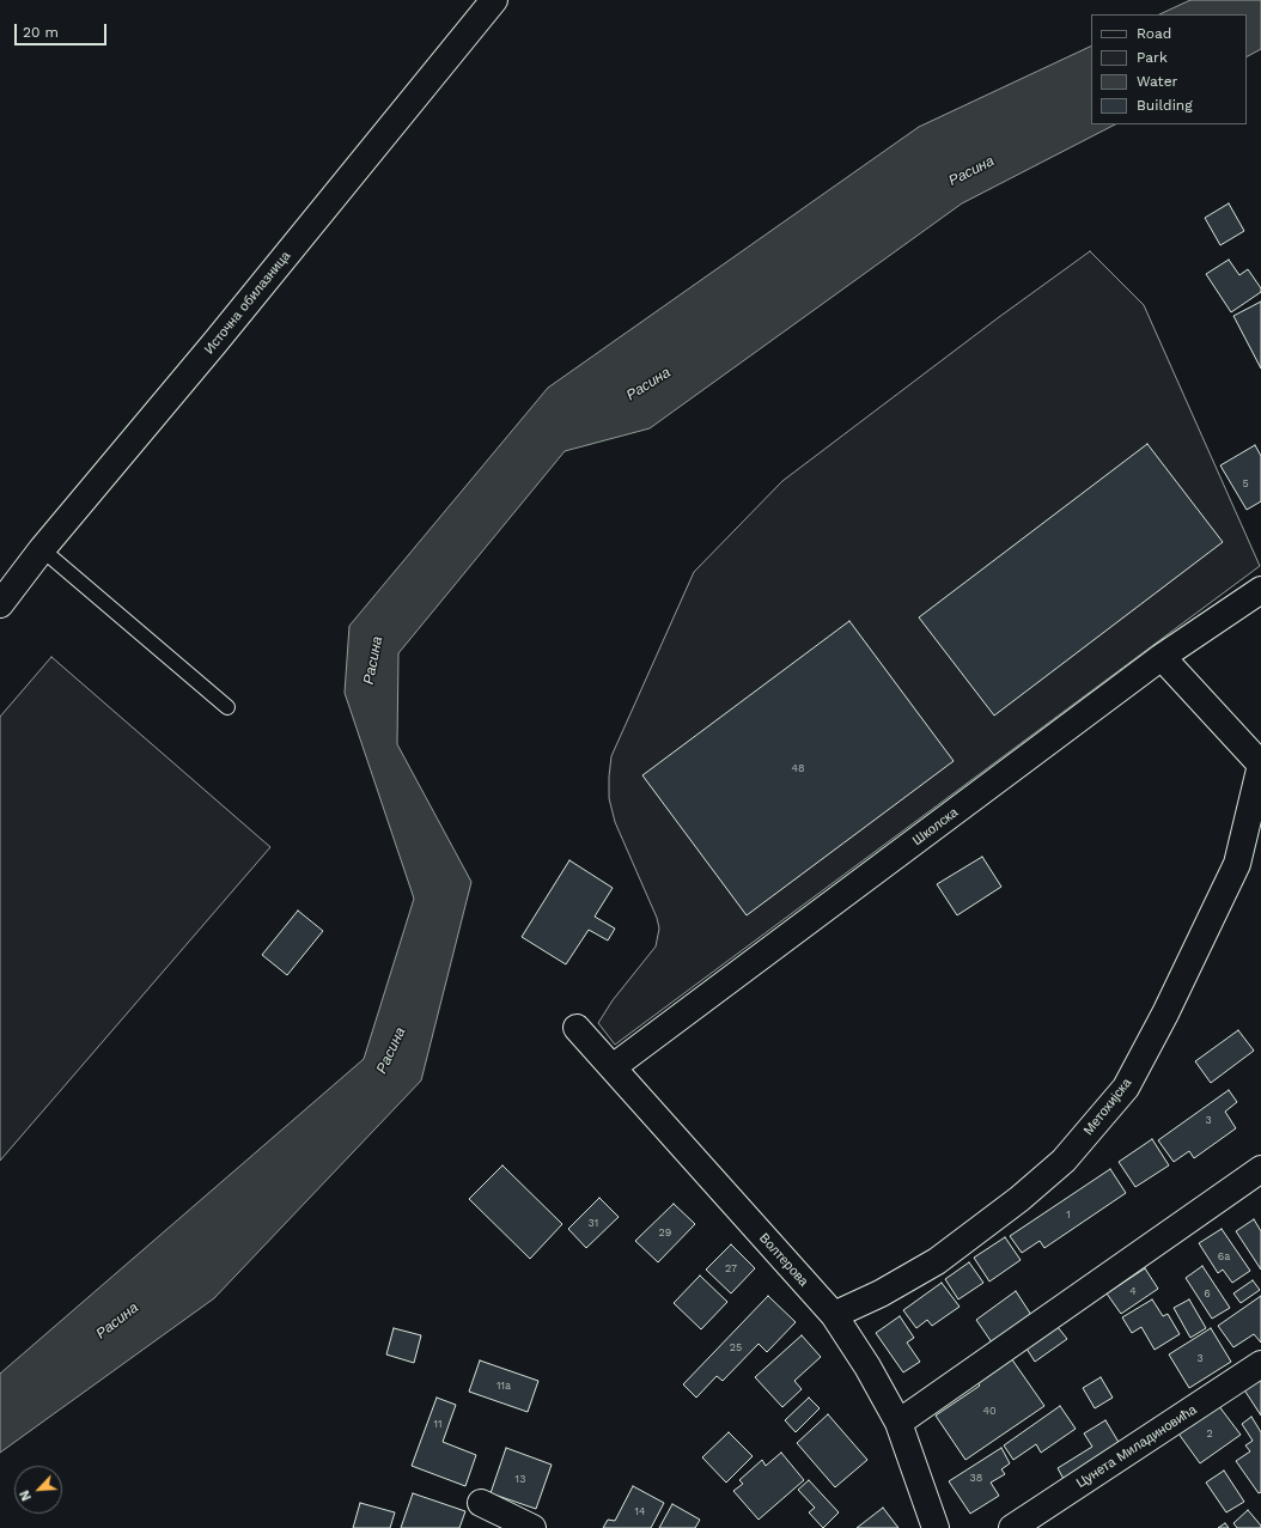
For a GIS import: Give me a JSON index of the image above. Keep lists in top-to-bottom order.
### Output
{
  "streets": {
    "street": [
      "Источна обилазница",
      "Школска",
      "Метохијска",
      "Волтерова",
      "Цунета Миладиновића"
    ]
  },
  "crossings": [
    ["Школска", "Волтерова"],
    ["Метохијска", "Волтерова"]
  ],
  "water": ["Расина"],
  "house_numbers": [
    "5",
    "48",
    "3",
    "1",
    "31",
    "29",
    "6a",
    "27",
    "4",
    "6",
    "25",
    "3",
    "11a",
    "40",
    "11",
    "2",
    "38",
    "13",
    "14"
  ],
  "legend": [
    "Road",
    "Park",
    "Water",
    "Building"
  ],
  "scale_bar": "20 m",
  "north": "bottom left"
}
